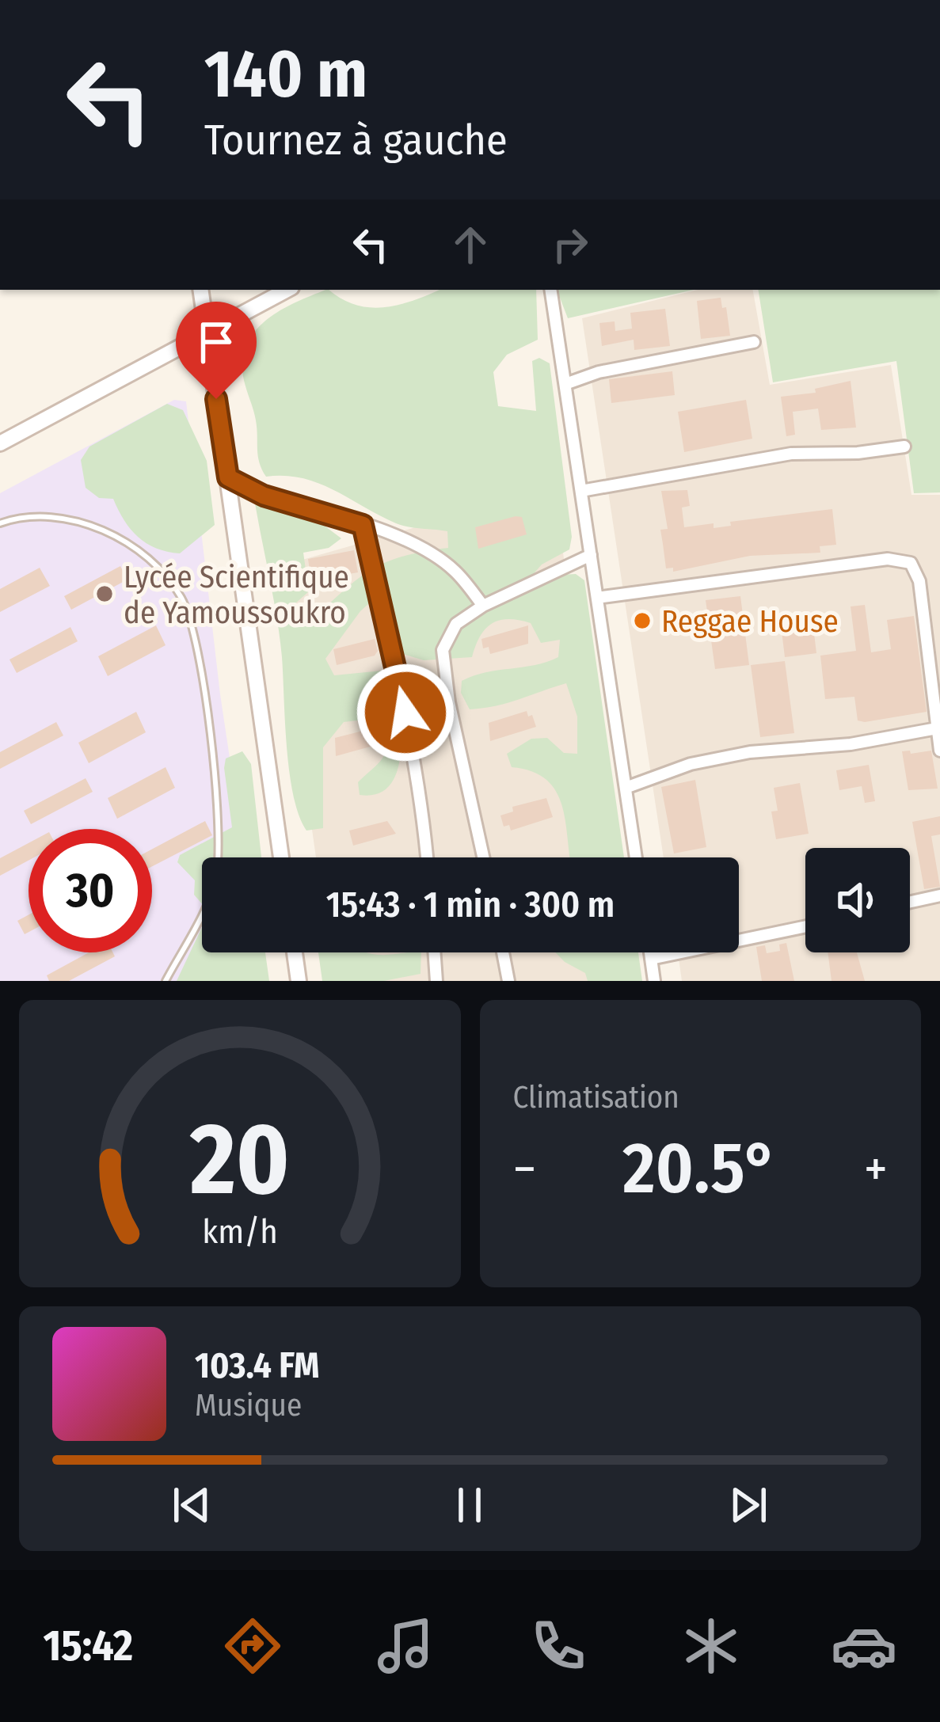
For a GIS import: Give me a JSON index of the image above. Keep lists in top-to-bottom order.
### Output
{
  "places": ["Lycée Scientifique de Yamoussoukro", "Reggae House"],
  "page": {
    "turn": ["140 m", "Tournez à gauche"],
    "limit": "30",
    "trip": "15:43 · 1 min · 300 m",
    "tile": "Climatisation",
    "heat": ["−", "20.5°", "+"],
    "song": ["103.4 FM", "Musique"],
    "tabs": "15:42",
    "gauge": ["20", "km/h"]
  }
}
